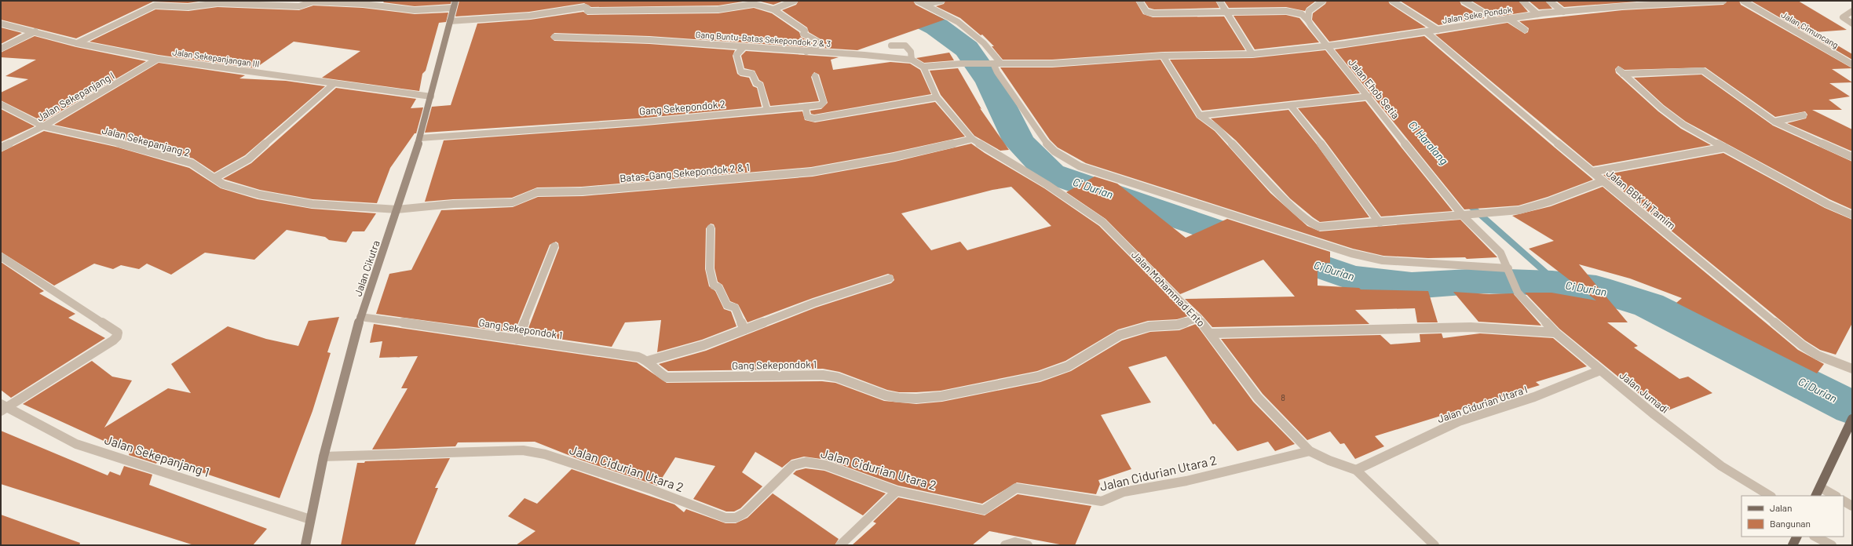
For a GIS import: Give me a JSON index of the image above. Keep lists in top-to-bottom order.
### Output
{
  "streets": {
    "main road": ["Jalan Cikutra"],
    "street": [
      "Jalan Seke Pondok",
      "Jalan Cimuncang",
      "Gang Buntu-Batas Sekepondok 2 & 3",
      "Jalan Sekepanjangan III",
      "Jalan Ehob Setia",
      "Jalan Sekepanjang I",
      "Gang Sekepondok 2",
      "Jalan Sekepanjang 2",
      "Batas-Gang Sekepondok 2 & 1",
      "Jalan BBK H Tamim",
      "Jalan Mohammad Ento",
      "Gang Sekepondok 1",
      "Jalan Jumadi",
      "Jalan Cidurian Utara I",
      "Jalan Sekepanjang 1",
      "Jalan Cidurian Utara 2"
    ]
  },
  "crossings": [
    ["Jalan Seke Pondok", "Gang Buntu-Batas Sekepondok 2 & 3"],
    ["Jalan Seke Pondok", "Jalan Ehob Setia"],
    ["Jalan Seke Pondok", "Jalan BBK H Tamim"],
    ["Jalan Seke Pondok", "Jalan Mohammad Ento"],
    ["Gang Buntu-Batas Sekepondok 2 & 3", "Jalan Mohammad Ento"],
    ["Jalan Sekepanjangan III", "Jalan Sekepanjang I"],
    ["Jalan Sekepanjangan III", "Jalan Cikutra"],
    ["Jalan Ehob Setia", "Jalan Jumadi"],
    ["Jalan Sekepanjang I", "Jalan Sekepanjang 2"],
    ["Gang Sekepondok 2", "Jalan Cikutra"],
    ["Jalan Sekepanjang 2", "Batas-Gang Sekepondok 2 & 1"],
    ["Jalan Sekepanjang 2", "Jalan Cikutra"],
    ["Batas-Gang Sekepondok 2 & 1", "Jalan Cikutra"],
    ["Batas-Gang Sekepondok 2 & 1", "Jalan Mohammad Ento"],
    ["Jalan Cikutra", "Gang Sekepondok 1"],
    ["Jalan Cikutra", "Jalan Sekepanjang 1"],
    ["Jalan Cikutra", "Jalan Cidurian Utara 2"],
    ["Jalan Mohammad Ento", "Gang Sekepondok 1"],
    ["Jalan Mohammad Ento", "Jalan Cidurian Utara I"],
    ["Jalan Mohammad Ento", "Jalan Cidurian Utara 2"],
    ["Jalan Jumadi", "Jalan Cidurian Utara I"]
  ],
  "water": ["Ci Haralang", "Ci Durian"],
  "house_numbers": ["8"],
  "legend": ["Jalan", "Bangunan"]
}
